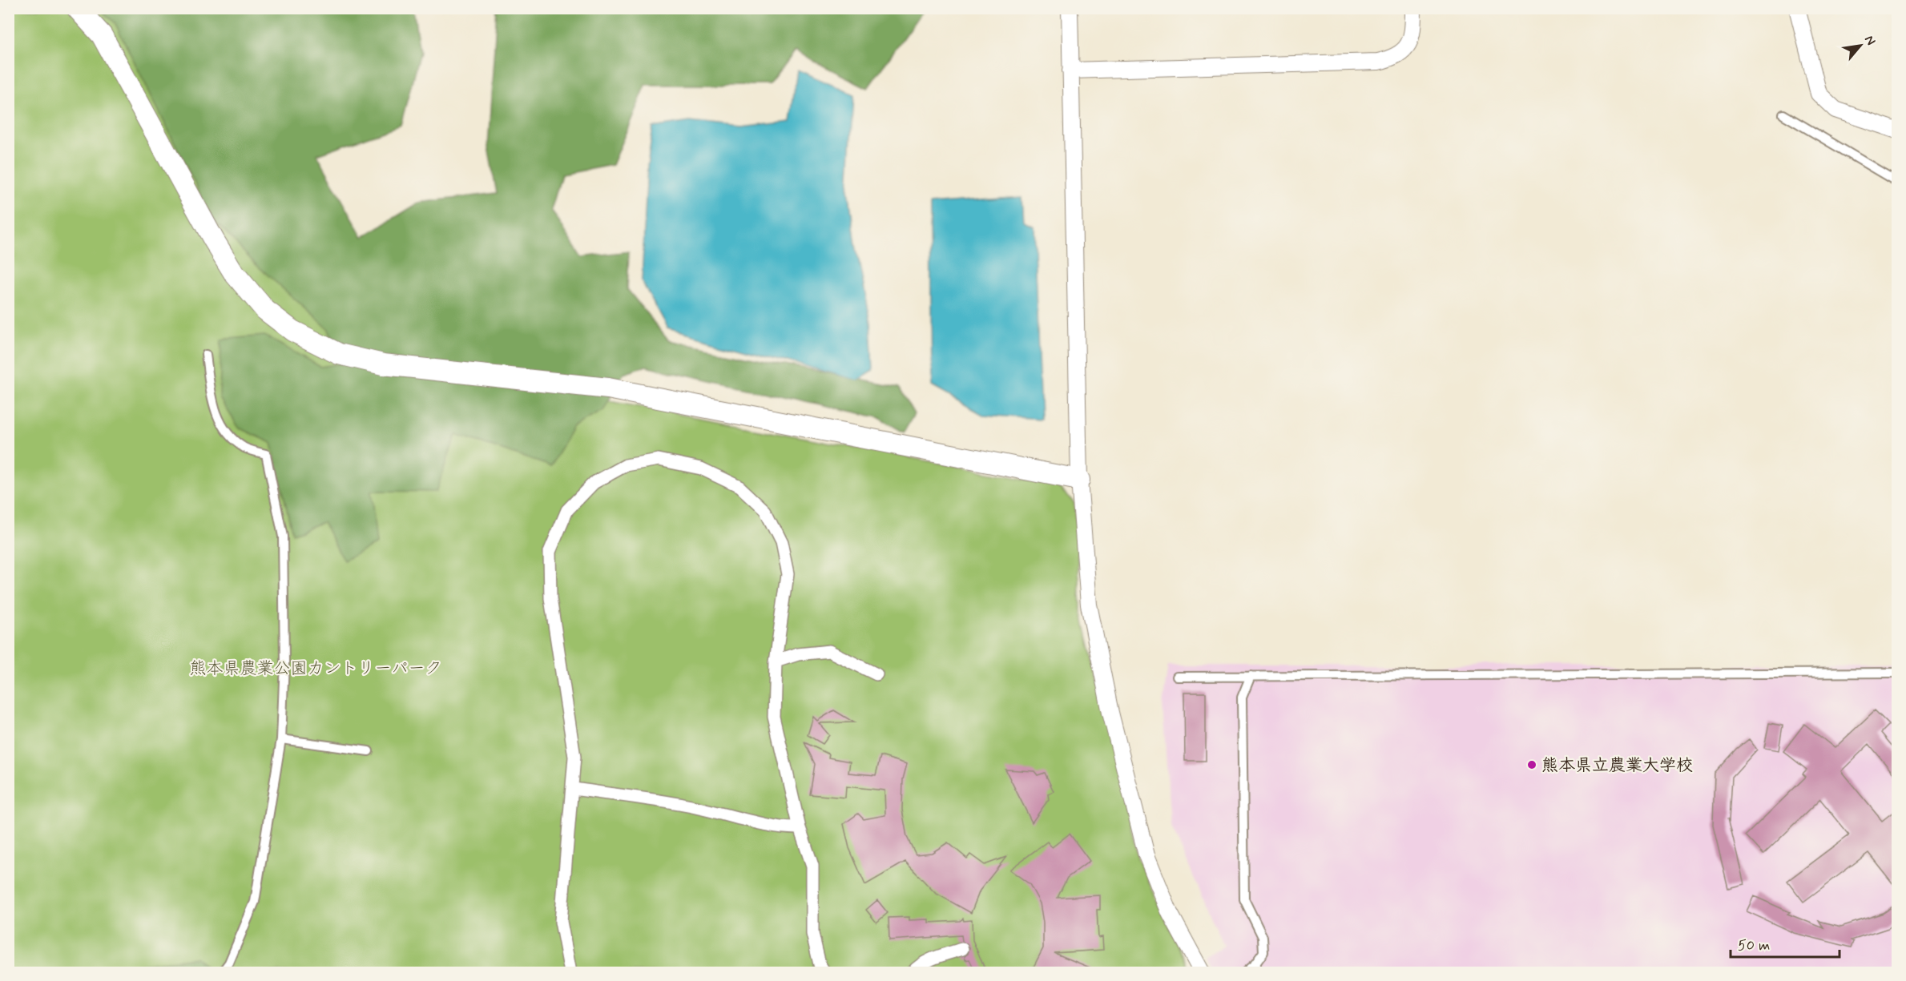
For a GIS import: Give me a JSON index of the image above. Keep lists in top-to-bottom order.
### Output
{
  "parks": ["熊本県農業公園カントリーパーク"],
  "places": ["熊本県立農業大学校"],
  "scale_bar": "50 m",
  "north": "top right"
}
